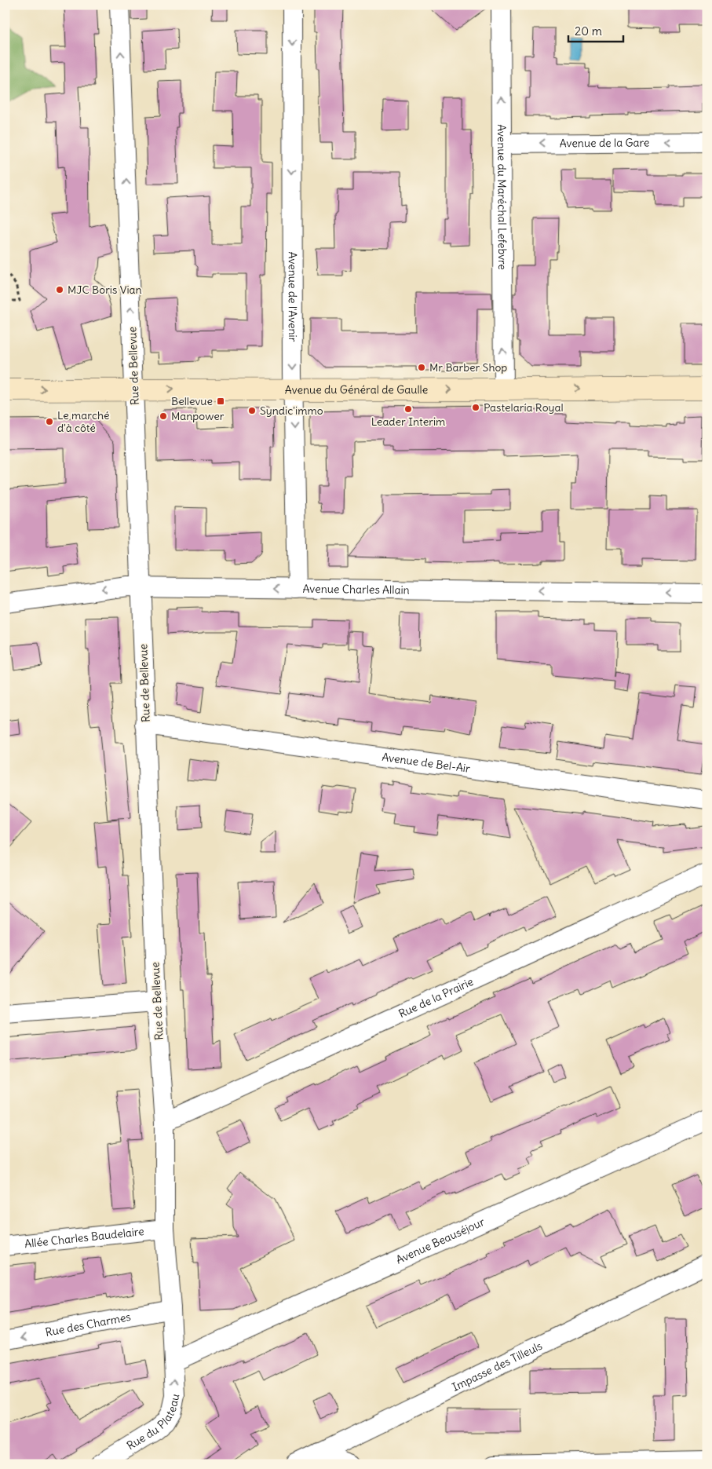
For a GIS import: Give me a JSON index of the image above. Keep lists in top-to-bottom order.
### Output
{
  "streets": {
    "street": [
      "Avenue de la Gare",
      "Avenue du Maréchal Lefebvre",
      "Avenue de l'Avenir",
      "Rue de Bellevue",
      "Avenue du Général de Gaulle",
      "Avenue Charles Allain",
      "Avenue de Bel-Air",
      "Rue de la Prairie",
      "Allée Charles Baudelaire",
      "Avenue Beauséjour",
      "Rue des Charmes",
      "Impasse des Tilleuls",
      "Rue du Plateau"
    ]
  },
  "crossings": [
    ["Avenue de la Gare", "Avenue du Maréchal Lefebvre"],
    ["Avenue du Maréchal Lefebvre", "Avenue du Général de Gaulle"],
    ["Avenue de l'Avenir", "Avenue du Général de Gaulle"],
    ["Avenue de l'Avenir", "Avenue Charles Allain"],
    ["Rue de Bellevue", "Avenue du Général de Gaulle"],
    ["Rue de Bellevue", "Avenue Charles Allain"],
    ["Rue de Bellevue", "Avenue de Bel-Air"],
    ["Rue de Bellevue", "Rue de la Prairie"],
    ["Rue de Bellevue", "Allée Charles Baudelaire"],
    ["Rue de Bellevue", "Avenue Beauséjour"],
    ["Rue de Bellevue", "Rue des Charmes"],
    ["Rue de Bellevue", "Rue du Plateau"],
    ["Avenue Beauséjour", "Rue du Plateau"]
  ],
  "one_way": [
    "Avenue de la Gare",
    "Avenue du Maréchal Lefebvre",
    "Avenue de l'Avenir",
    "Avenue du Général de Gaulle",
    "Avenue Charles Allain",
    "Rue des Charmes",
    "Rue du Plateau"
  ],
  "places": {
    "other": [
      "MJC Boris Vian",
      "Mr Barber Shop",
      "Pastelaría Royal",
      "Leader Interim",
      "Syndic'immo",
      "Manpower",
      "Le marché d'à côté"
    ],
    "transit": ["Bellevue"]
  },
  "scale_bar": "20 m"
}
